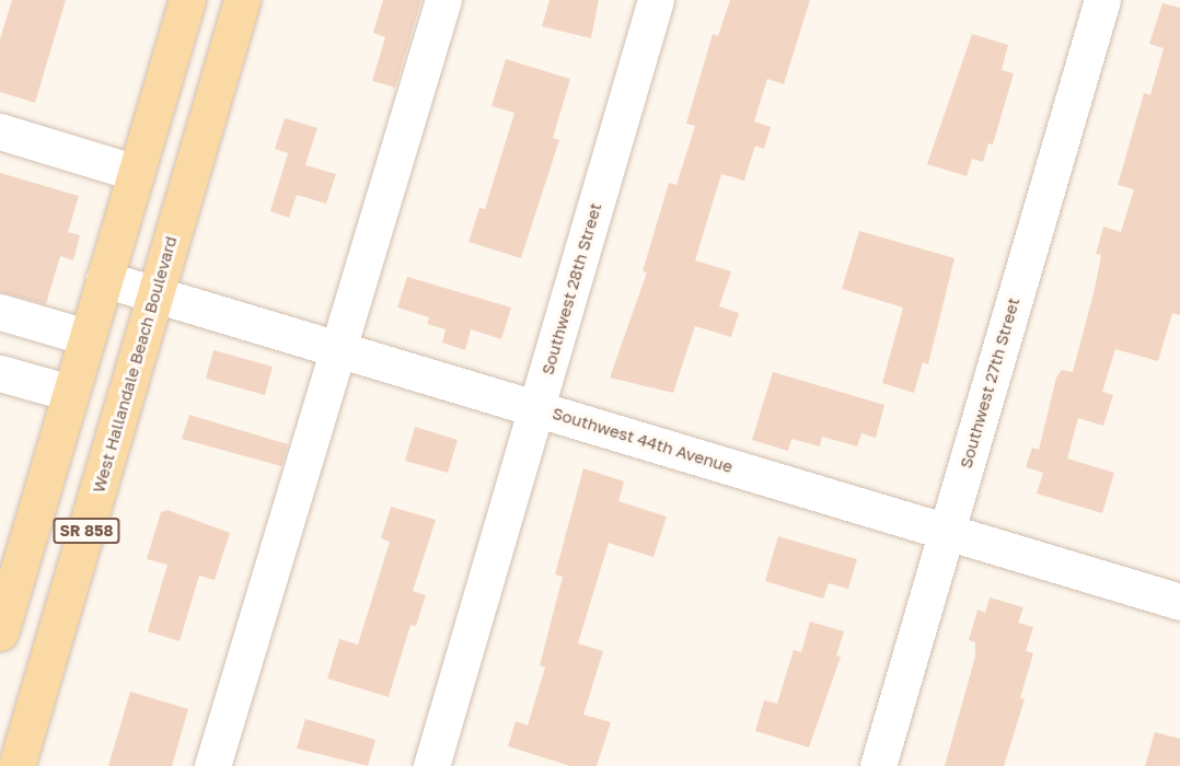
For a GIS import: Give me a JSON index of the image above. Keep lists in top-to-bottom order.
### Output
{
  "streets": {
    "main road": ["West Hallandale Beach Boulevard", "SR 858"],
    "street": ["Southwest 28th Street", "Southwest 27th Street", "Southwest 44th Avenue"]
  },
  "crossings": [
    ["Southwest 28th Street", "Southwest 44th Avenue"],
    ["West Hallandale Beach Boulevard", "Southwest 44th Avenue"],
    ["Southwest 27th Street", "Southwest 44th Avenue"],
    ["Southwest 44th Avenue", "SR 858"]
  ]
}
